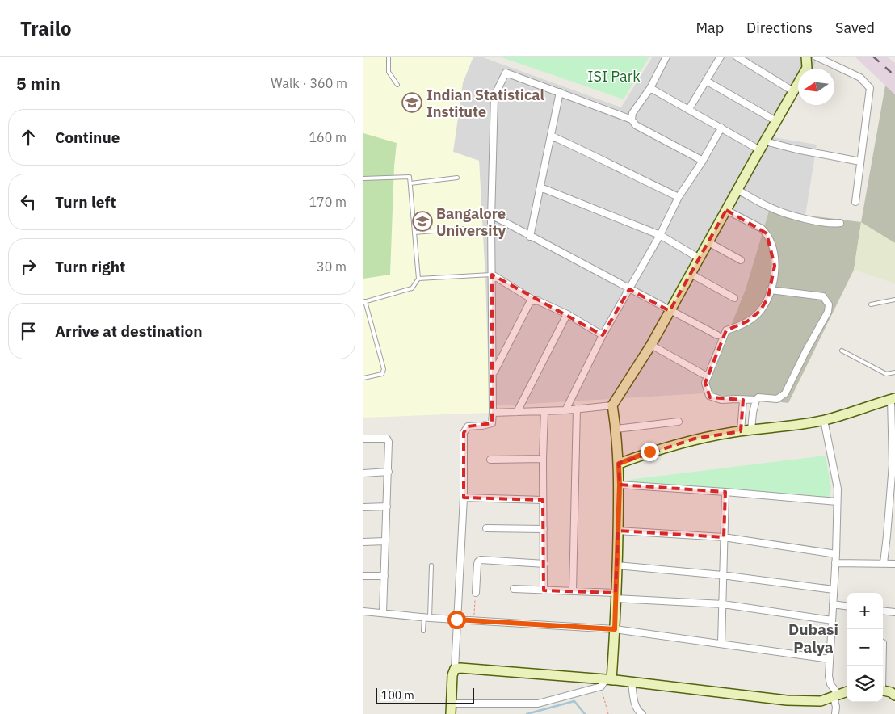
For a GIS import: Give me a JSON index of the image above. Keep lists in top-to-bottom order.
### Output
{
  "districts": ["Dubasi Palya"],
  "parks": ["ISI Park"],
  "places": {
    "school or university": ["Indian Statistical Institute", "Bangalore University"]
  },
  "scale_bar": "100 m",
  "north": "left",
  "page": {
    "header": "Trailo",
    "nav": ["Map", "Directions", "Saved"],
    "heading": ["5 min", "Walk · 360 m"],
    "list": [
      ["Continue", "160 m"],
      ["Turn left", "170 m"],
      ["Turn right", "30 m"],
      "Arrive at destination"
    ],
    "map_buttons": ["+", "−"],
    "scale": "100 m"
  }
}
